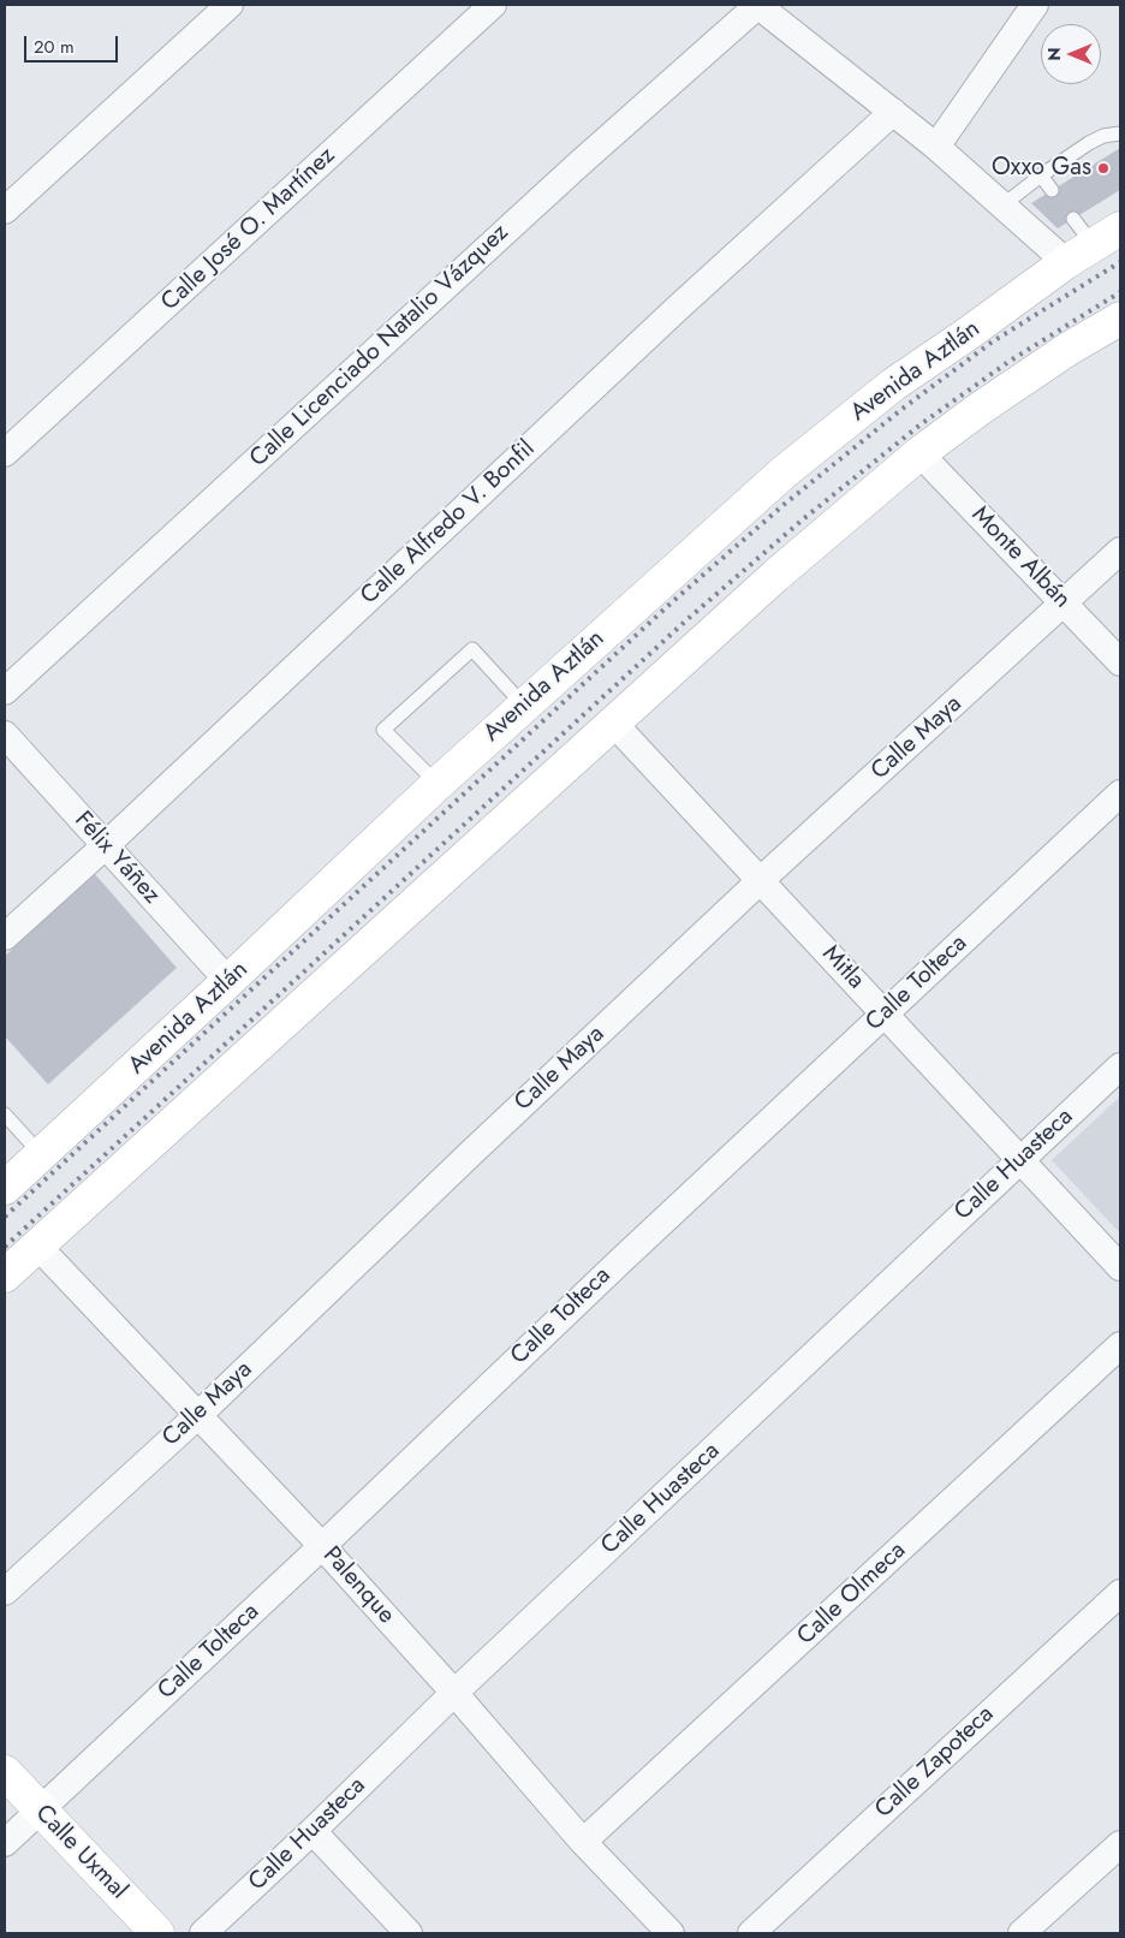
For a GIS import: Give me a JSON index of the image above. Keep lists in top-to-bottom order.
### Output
{
  "streets": {
    "main road": ["Avenida Aztlán", "Calle Uxmal"],
    "street": [
      "Calle José O. Martínez",
      "Calle Licenciado Natalio Vázquez",
      "Calle Alfredo V. Bonfil",
      "Monte Albán",
      "Calle Maya",
      "Félix Yáñez",
      "Mitla",
      "Calle Tolteca",
      "Calle Huasteca",
      "Palenque",
      "Calle Olmeca",
      "Calle Zapoteca"
    ]
  },
  "crossings": [
    ["Avenida Aztlán", "Félix Yáñez"],
    ["Calle Alfredo V. Bonfil", "Félix Yáñez"],
    ["Monte Albán", "Calle Maya"],
    ["Calle Maya", "Mitla"],
    ["Calle Maya", "Palenque"],
    ["Mitla", "Calle Tolteca"],
    ["Mitla", "Calle Huasteca"],
    ["Calle Tolteca", "Palenque"],
    ["Calle Tolteca", "Calle Uxmal"],
    ["Calle Huasteca", "Palenque"],
    ["Palenque", "Calle Olmeca"]
  ],
  "places": ["Oxxo Gas"],
  "scale_bar": "20 m",
  "north": "left"
}
